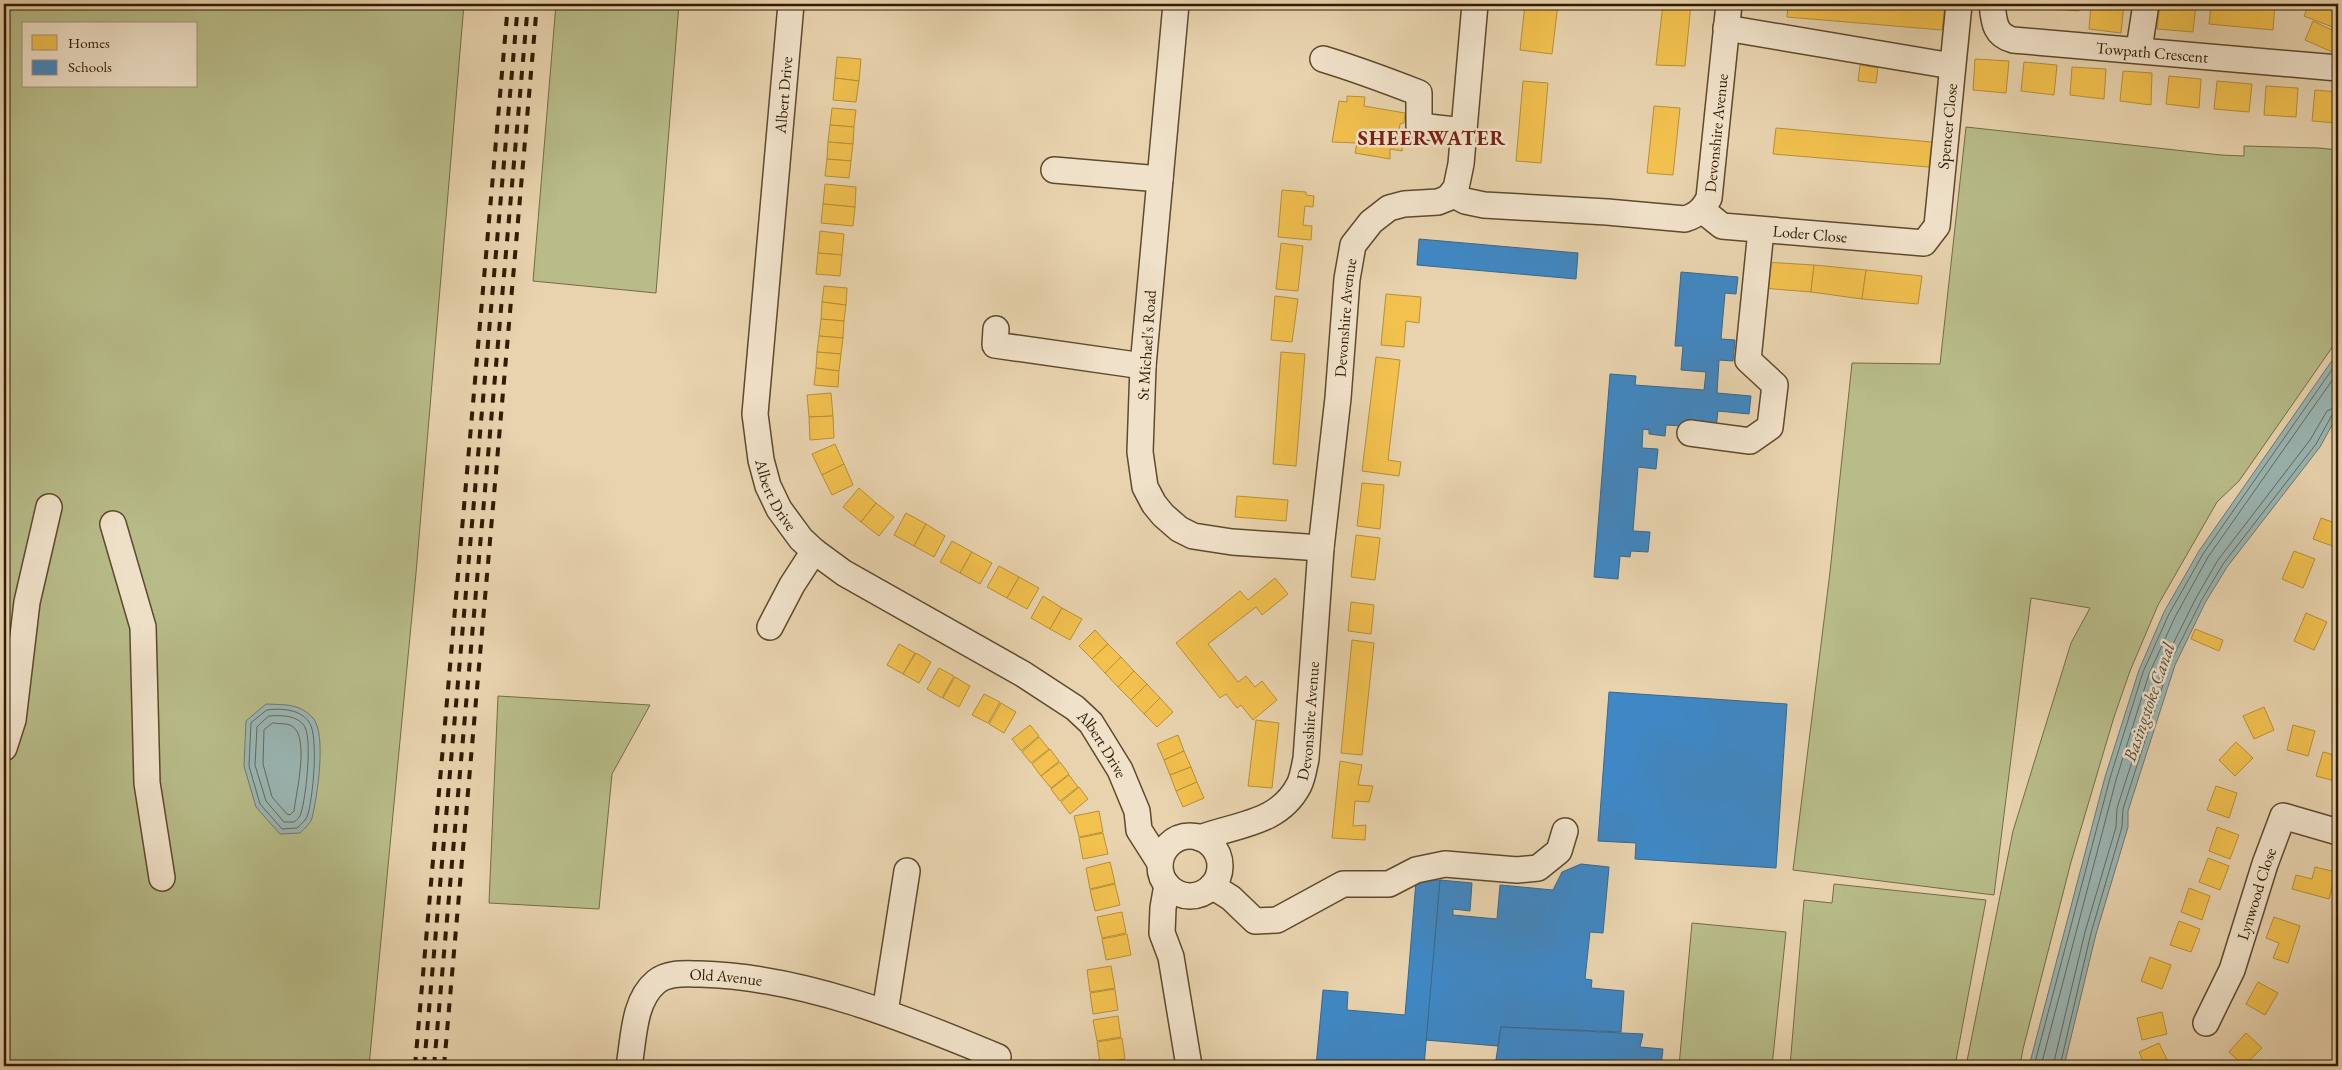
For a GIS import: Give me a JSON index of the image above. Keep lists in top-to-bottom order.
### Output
{
  "streets": {
    "street": [
      "Towpath Crescent",
      "Albert Drive",
      "Spencer Close",
      "Devonshire Avenue",
      "Loder Close",
      "St Michael's Road",
      "Lynwood Close",
      "Old Avenue"
    ]
  },
  "crossings": [
    ["Albert Drive", "Devonshire Avenue"],
    ["Spencer Close", "Loder Close"],
    ["Devonshire Avenue", "Loder Close"],
    ["Devonshire Avenue", "St Michael's Road"]
  ],
  "districts": ["SHEERWATER"],
  "water": ["Basingstoke Canal"],
  "legend": ["Homes", "Schools"]
}
